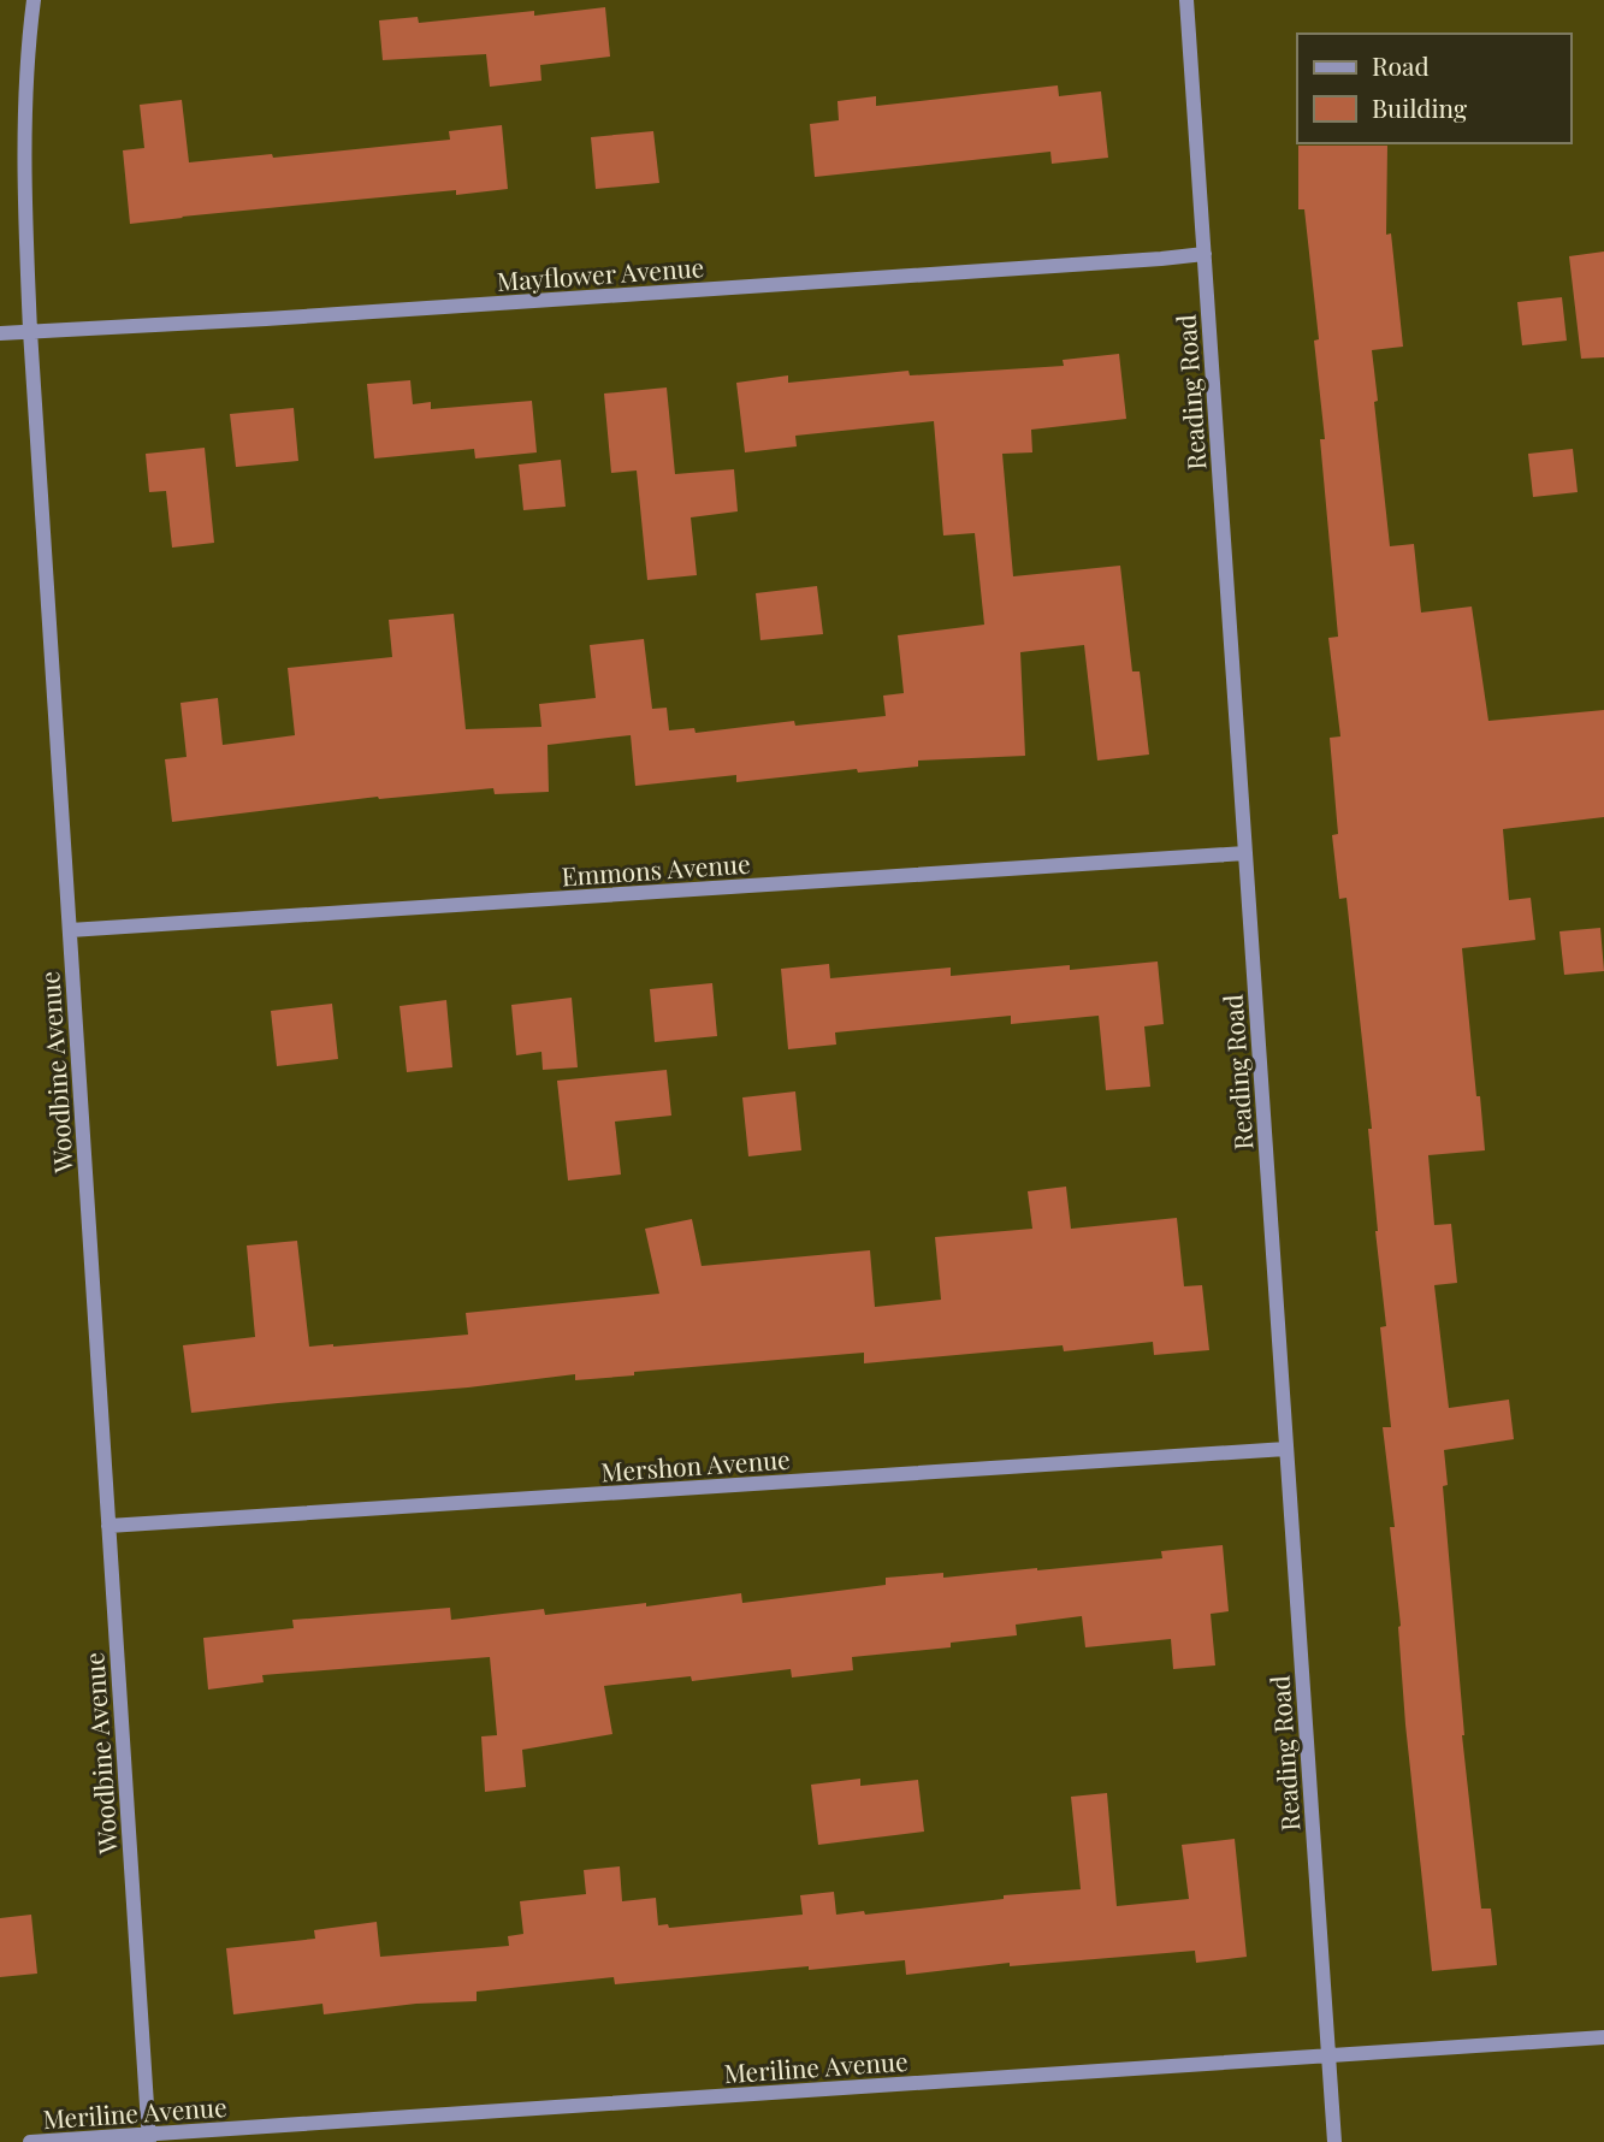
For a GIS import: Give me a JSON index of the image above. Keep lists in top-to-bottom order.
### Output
{
  "streets": {
    "street": [
      "Mayflower Avenue",
      "Reading Road",
      "Emmons Avenue",
      "Woodbine Avenue",
      "Mershon Avenue",
      "Meriline Avenue"
    ]
  },
  "crossings": [
    ["Mayflower Avenue", "Reading Road"],
    ["Mayflower Avenue", "Woodbine Avenue"],
    ["Reading Road", "Emmons Avenue"],
    ["Reading Road", "Mershon Avenue"],
    ["Reading Road", "Meriline Avenue"],
    ["Emmons Avenue", "Woodbine Avenue"],
    ["Woodbine Avenue", "Mershon Avenue"],
    ["Woodbine Avenue", "Meriline Avenue"]
  ],
  "legend": ["Road", "Building"]
}
